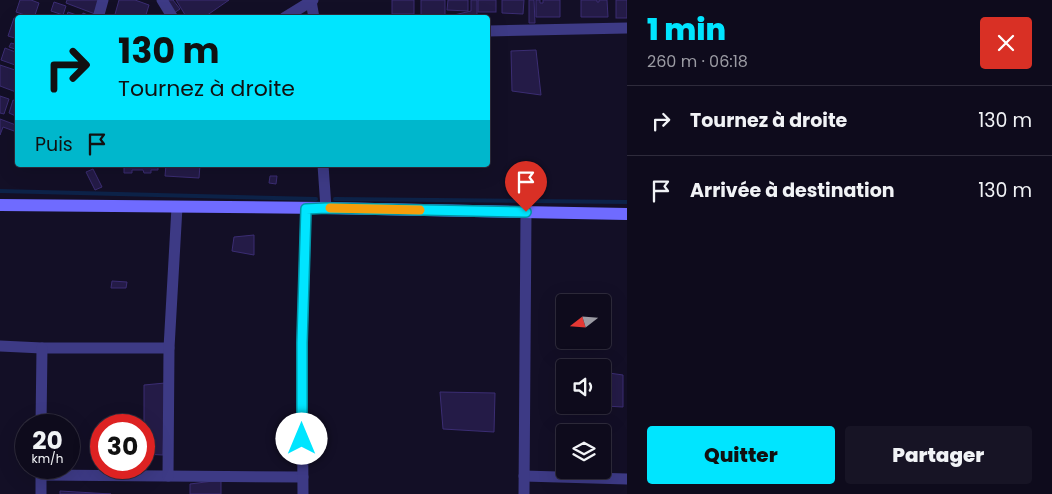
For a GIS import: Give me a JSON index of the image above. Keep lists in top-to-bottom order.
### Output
{
  "north": "left",
  "page": {
    "heading": ["1 min", "260 m · 06:18"],
    "turn": ["130 m", "Tournez à droite"],
    "list": [
      {
        "name": "Tournez à droite",
        "value": "130 m"
      },
      {
        "name": "Arrivée à destination",
        "value": "130 m"
      }
    ],
    "then": "Puis",
    "speed": "20 km/h",
    "limit": "30",
    "buttons": ["Quitter", "Partager"]
  }
}
